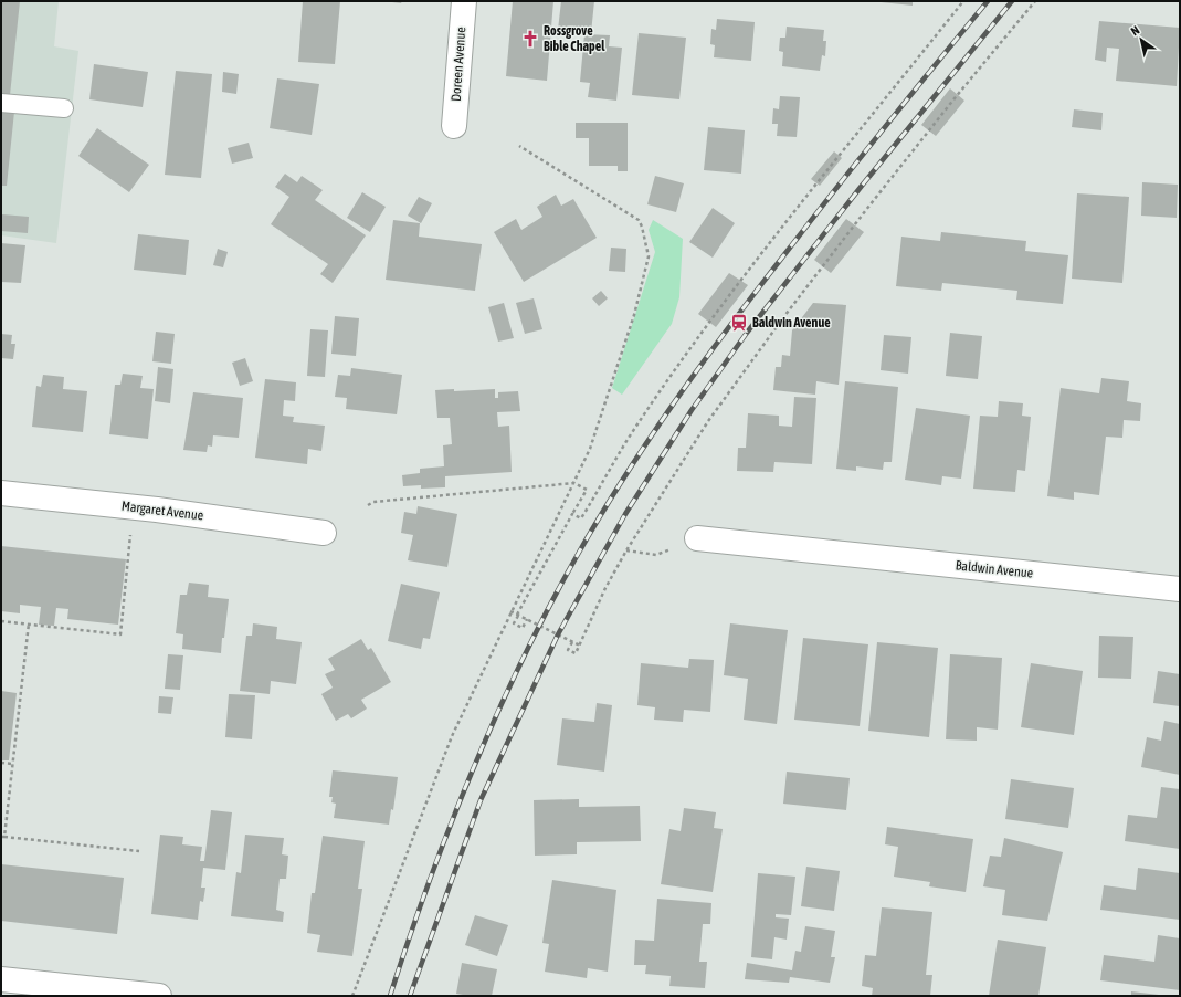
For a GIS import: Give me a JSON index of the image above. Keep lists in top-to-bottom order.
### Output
{
  "streets": {
    "street": ["Doreen Avenue", "Margaret Avenue", "Baldwin Avenue"]
  },
  "places": {
    "church": ["Rossgrove Bible Chapel"],
    "station": ["Baldwin Avenue"]
  },
  "north": "top left"
}
